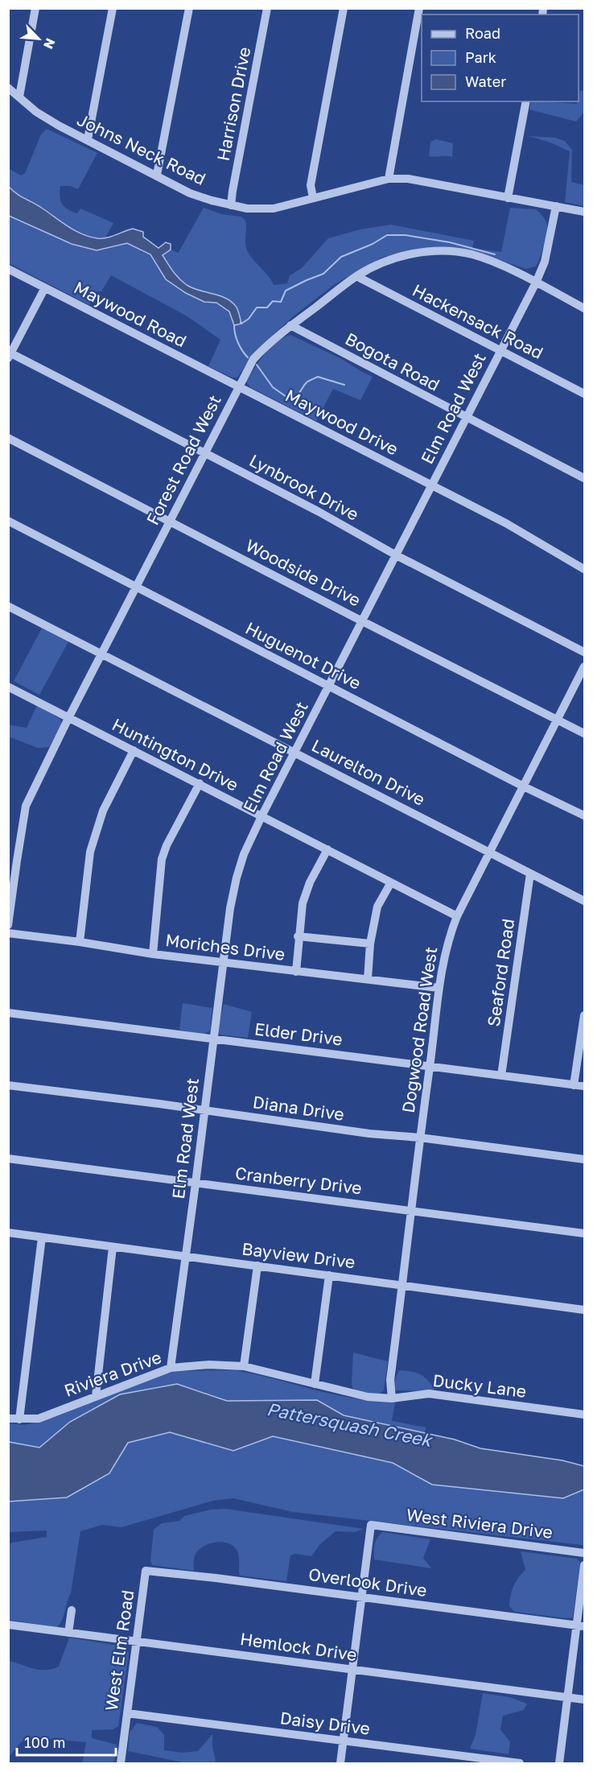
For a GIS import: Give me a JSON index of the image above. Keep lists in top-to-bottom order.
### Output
{
  "streets": {
    "street": [
      "Harrison Drive",
      "Johns Neck Road",
      "Maywood Road",
      "Hackensack Road",
      "Bogota Road",
      "Elm Road West",
      "Maywood Drive",
      "Forest Road West",
      "Lynbrook Drive",
      "Woodside Drive",
      "Huguenot Drive",
      "Huntington Drive",
      "Laurelton Drive",
      "Moriches Drive",
      "Seaford Road",
      "Dogwood Road West",
      "Elder Drive",
      "Diana Drive",
      "Cranberry Drive",
      "Bayview Drive",
      "Riviera Drive",
      "Ducky Lane",
      "West Riviera Drive",
      "Overlook Drive",
      "Hemlock Drive",
      "West Elm Road",
      "Daisy Drive"
    ]
  },
  "crossings": [
    ["Harrison Drive", "Johns Neck Road"],
    ["Johns Neck Road", "Elm Road West"],
    ["Maywood Road", "Maywood Drive"],
    ["Maywood Road", "Forest Road West"],
    ["Hackensack Road", "Elm Road West"],
    ["Hackensack Road", "Forest Road West"],
    ["Bogota Road", "Elm Road West"],
    ["Bogota Road", "Forest Road West"],
    ["Elm Road West", "Maywood Drive"],
    ["Elm Road West", "Forest Road West"],
    ["Elm Road West", "Lynbrook Drive"],
    ["Elm Road West", "Woodside Drive"],
    ["Elm Road West", "Huguenot Drive"],
    ["Elm Road West", "Huntington Drive"],
    ["Elm Road West", "Laurelton Drive"],
    ["Elm Road West", "Moriches Drive"],
    ["Elm Road West", "Elder Drive"],
    ["Elm Road West", "Diana Drive"],
    ["Elm Road West", "Cranberry Drive"],
    ["Elm Road West", "Bayview Drive"],
    ["Elm Road West", "Riviera Drive"],
    ["Maywood Drive", "Forest Road West"],
    ["Forest Road West", "Lynbrook Drive"],
    ["Forest Road West", "Woodside Drive"],
    ["Forest Road West", "Huguenot Drive"],
    ["Forest Road West", "Huntington Drive"],
    ["Forest Road West", "Laurelton Drive"],
    ["Woodside Drive", "Dogwood Road West"],
    ["Huguenot Drive", "Dogwood Road West"],
    ["Huntington Drive", "Dogwood Road West"],
    ["Laurelton Drive", "Seaford Road"],
    ["Laurelton Drive", "Dogwood Road West"],
    ["Moriches Drive", "Dogwood Road West"],
    ["Seaford Road", "Elder Drive"],
    ["Dogwood Road West", "Elder Drive"],
    ["Dogwood Road West", "Diana Drive"],
    ["Dogwood Road West", "Cranberry Drive"],
    ["Dogwood Road West", "Bayview Drive"],
    ["Dogwood Road West", "Ducky Lane"],
    ["Riviera Drive", "Ducky Lane"],
    ["West Riviera Drive", "Overlook Drive"],
    ["Overlook Drive", "West Elm Road"],
    ["Hemlock Drive", "West Elm Road"],
    ["West Elm Road", "Daisy Drive"]
  ],
  "water": ["Pattersquash Creek"],
  "legend": ["Road", "Park", "Water"],
  "scale_bar": "100 m",
  "north": "bottom right"
}
